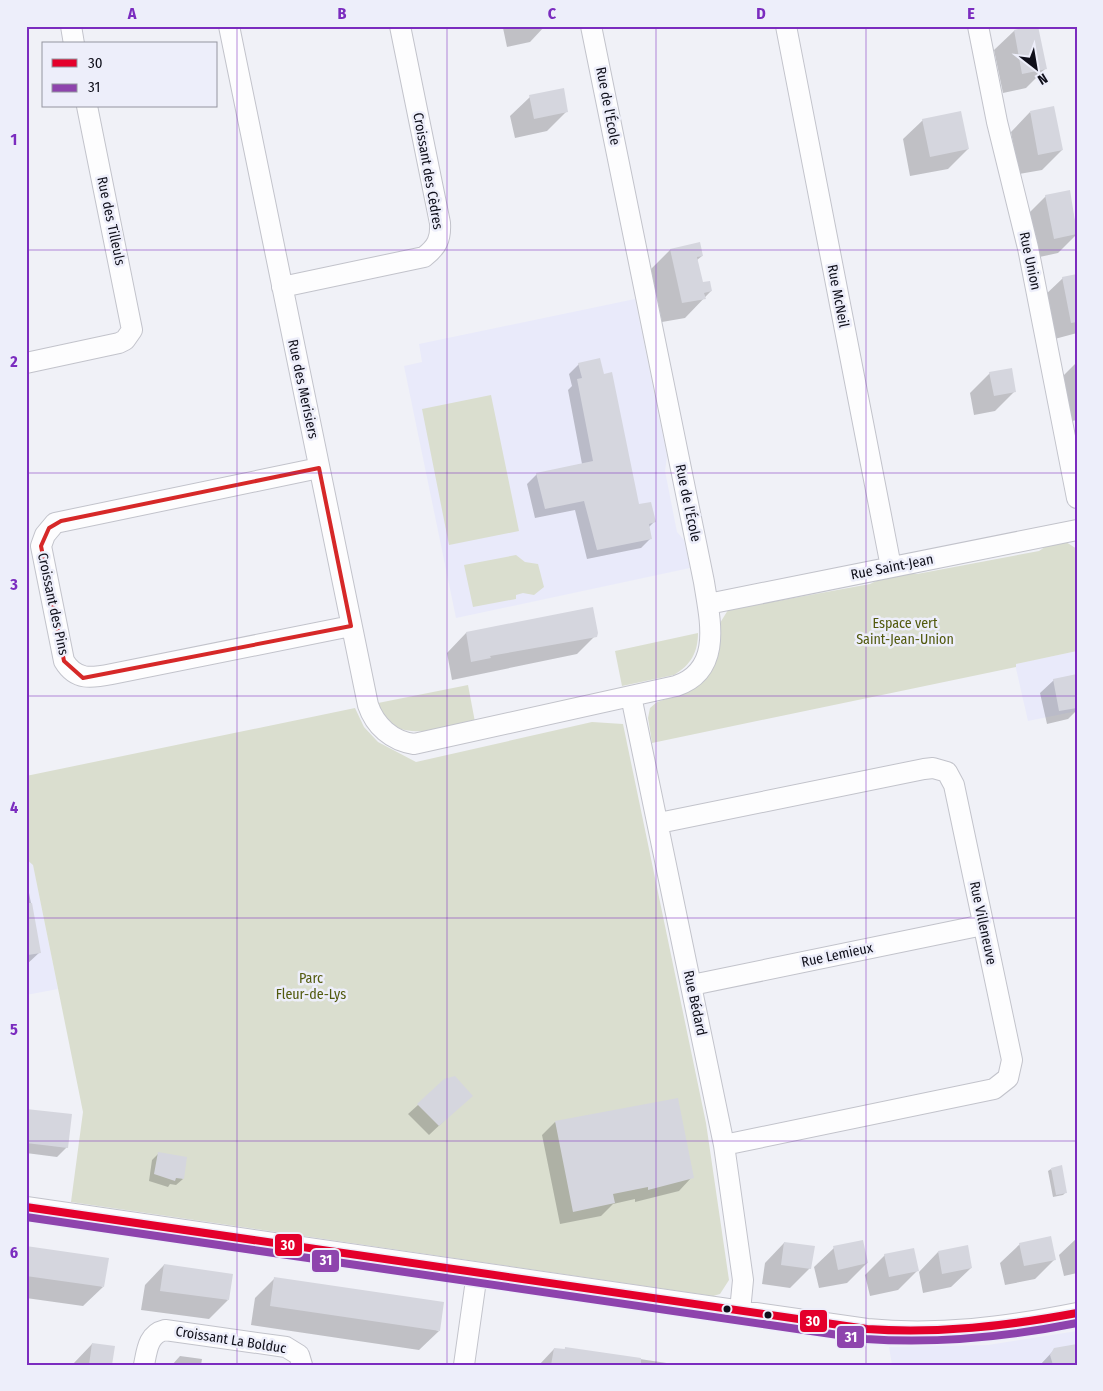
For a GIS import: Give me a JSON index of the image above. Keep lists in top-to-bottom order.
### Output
{
  "streets": {
    "street": [
      "Rue de l'École",
      "Croissant des Cèdres",
      "Rue des Tilleuls",
      "Rue Union",
      "Rue McNeil",
      "Rue des Merisiers",
      "Rue Saint-Jean",
      "Croissant des Pins",
      "Rue Villeneuve",
      "Rue Lemieux",
      "Rue Bédard",
      "Croissant La Bolduc"
    ]
  },
  "crossings": [
    ["Rue de l'École", "Rue des Merisiers"],
    ["Rue de l'École", "Rue Saint-Jean"],
    ["Rue de l'École", "Rue Bédard"],
    ["Croissant des Cèdres", "Rue des Merisiers"],
    ["Rue McNeil", "Rue Saint-Jean"],
    ["Rue des Merisiers", "Croissant des Pins"],
    ["Rue Villeneuve", "Rue Lemieux"],
    ["Rue Villeneuve", "Rue Bédard"],
    ["Rue Lemieux", "Rue Bédard"]
  ],
  "parks": ["Espace vert Saint-Jean-Union", "Parc Fleur-de-Lys"],
  "lines": ["transit line 30", "transit line 31"],
  "legend": ["30", "31"],
  "north": "bottom right",
  "grid": {
    "columns": [
      "A",
      "B",
      "C",
      "D",
      "E"
    ],
    "rows": [
      "1",
      "2",
      "3",
      "4",
      "5",
      "6"
    ]
  }
}
